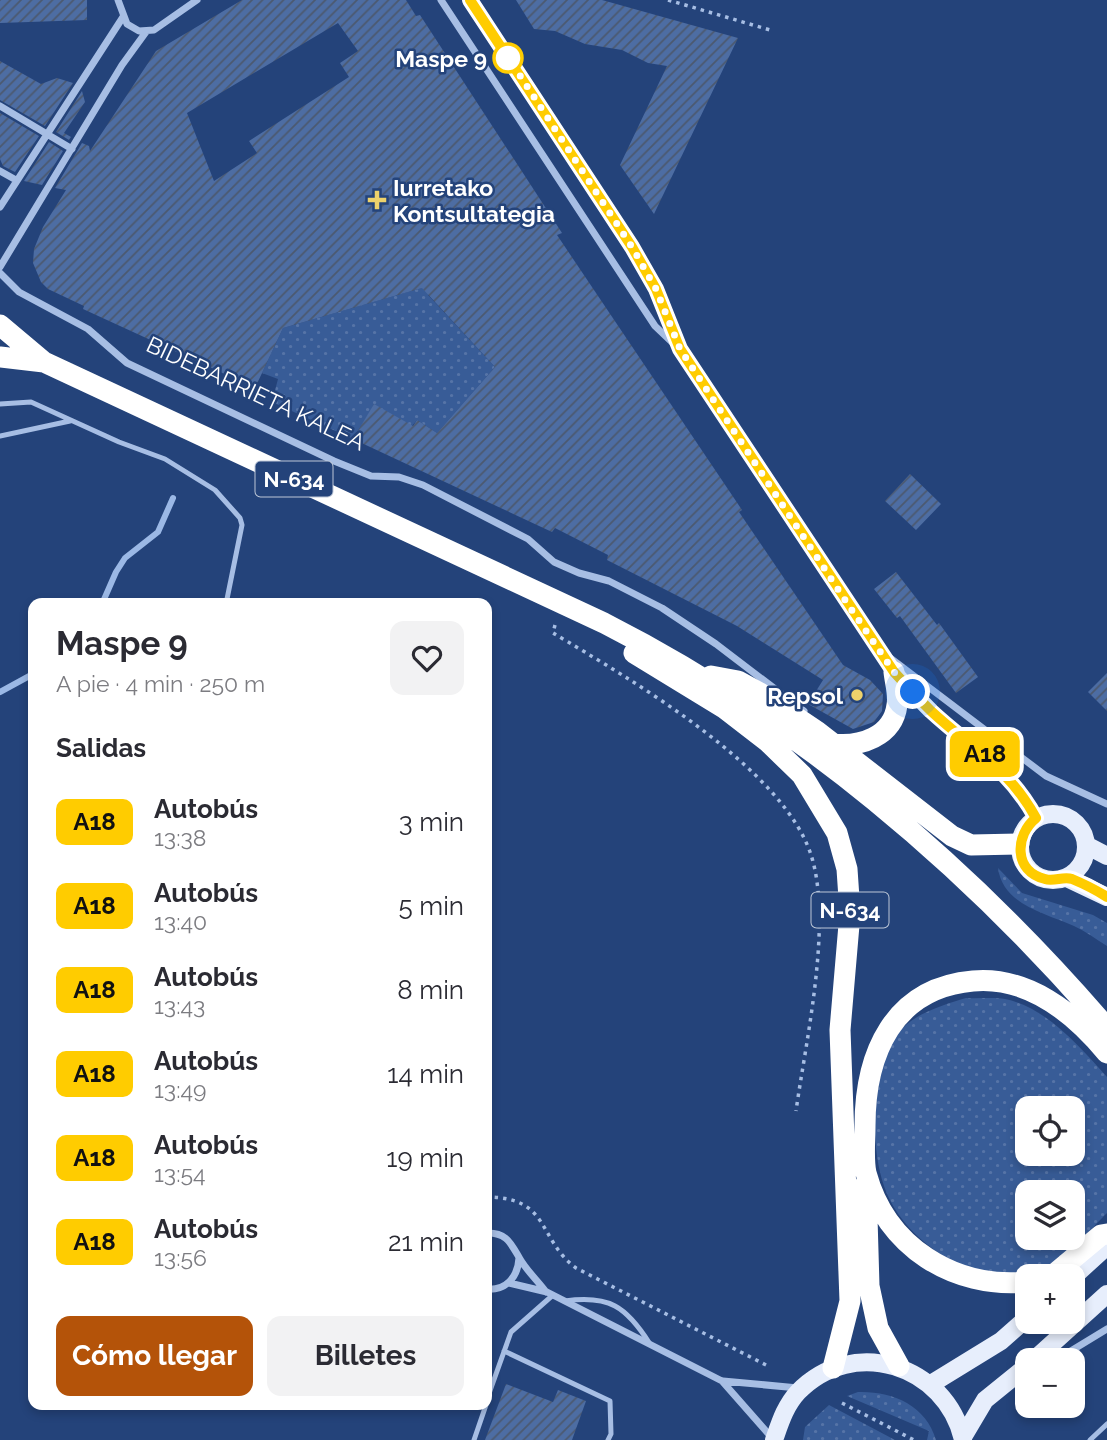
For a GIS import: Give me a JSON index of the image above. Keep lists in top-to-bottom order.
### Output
{
  "streets": {
    "highway": ["N-634"],
    "street": ["BIDEBARRIETA KALEA"]
  },
  "places": {
    "other": ["Maspe 9", "Repsol"],
    "health": ["Iurretako Kontsultategia"]
  },
  "lines": ["bus line A18"],
  "page": {
    "on_map": "A18",
    "heading": [
      ["Maspe 9", "A pie · 4 min · 250 m"],
      "Salidas"
    ],
    "list": [
      {
        "mark": "A18",
        "name": "Autobús",
        "note": "13:38",
        "value": "3 min"
      },
      {
        "mark": "A18",
        "name": "Autobús",
        "note": "13:40",
        "value": "5 min"
      },
      {
        "mark": "A18",
        "name": "Autobús",
        "note": "13:43",
        "value": "8 min"
      },
      {
        "mark": "A18",
        "name": "Autobús",
        "note": "13:49",
        "value": "14 min"
      },
      {
        "mark": "A18",
        "name": "Autobús",
        "note": "13:54",
        "value": "19 min"
      },
      {
        "mark": "A18",
        "name": "Autobús",
        "note": "13:56",
        "value": "21 min"
      }
    ],
    "map_buttons": ["+", "−"],
    "buttons": ["Cómo llegar", "Billetes"]
  }
}
